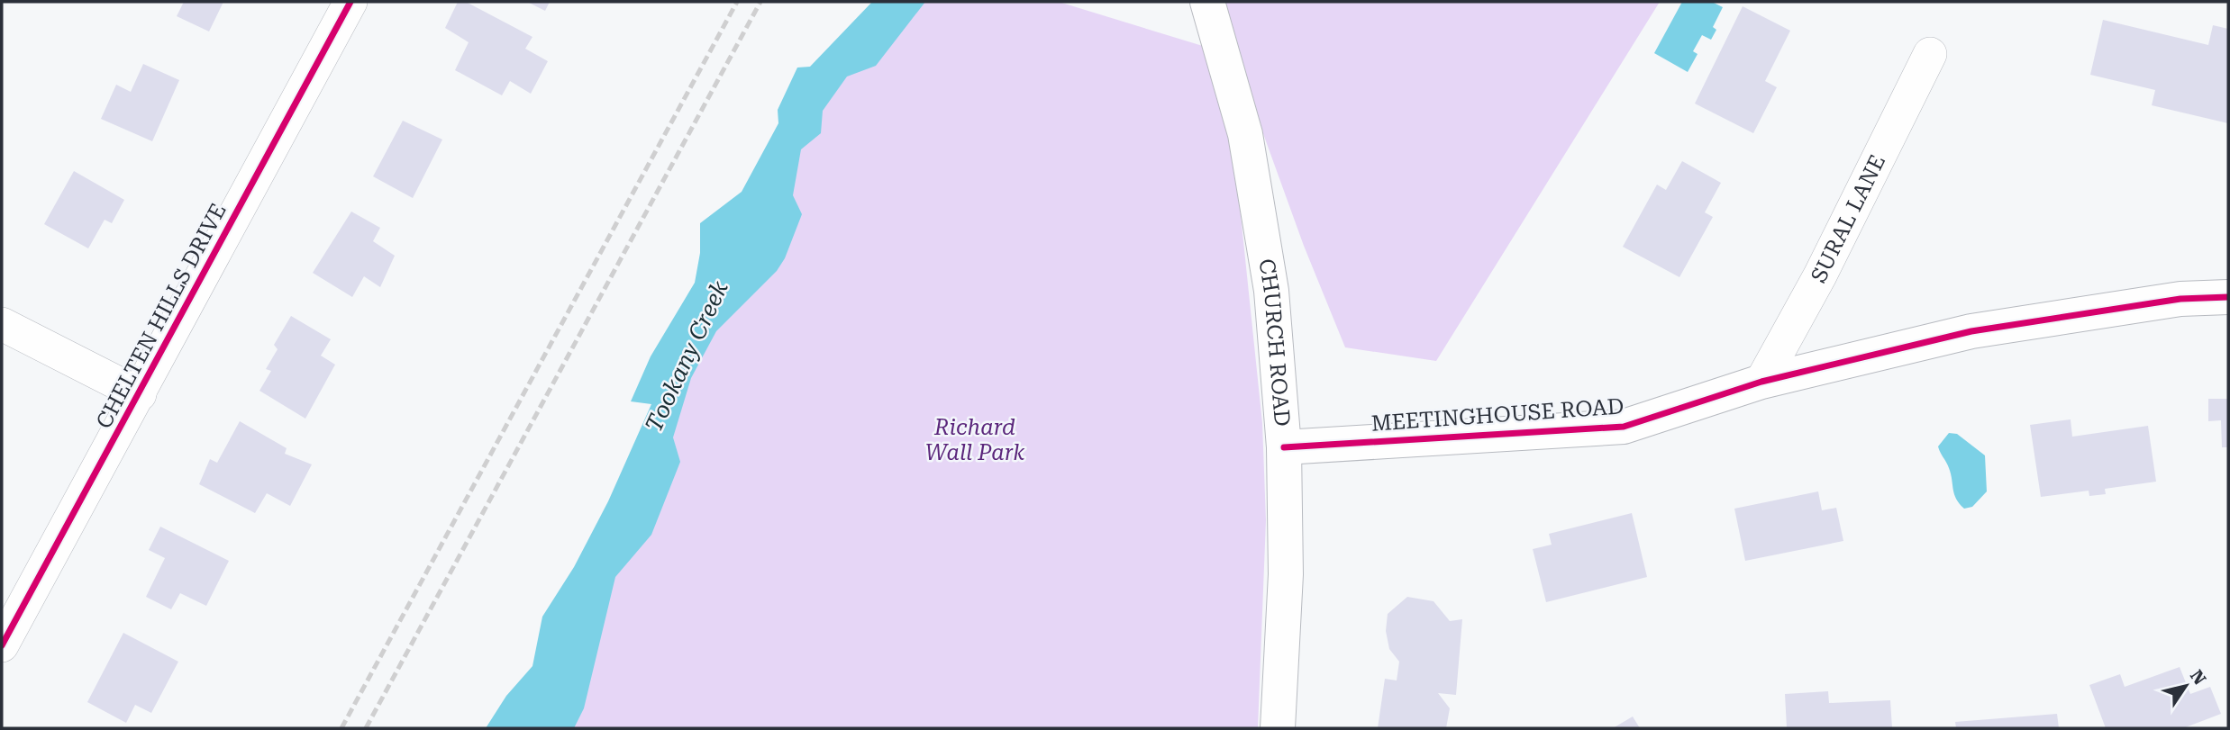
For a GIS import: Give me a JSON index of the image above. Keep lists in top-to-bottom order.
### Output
{
  "streets": {
    "street": [
      "SURAL LANE",
      "CHELTEN HILLS DRIVE",
      "CHURCH ROAD",
      "MEETINGHOUSE ROAD"
    ]
  },
  "crossings": [
    ["SURAL LANE", "MEETINGHOUSE ROAD"],
    ["CHURCH ROAD", "MEETINGHOUSE ROAD"]
  ],
  "water": ["Tookany Creek"],
  "parks": ["Richard Wall Park"],
  "north": "top right"
}
